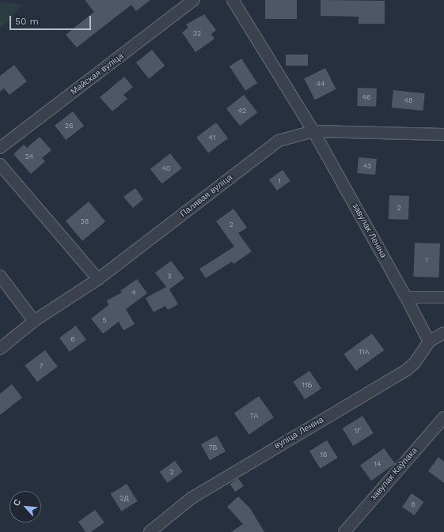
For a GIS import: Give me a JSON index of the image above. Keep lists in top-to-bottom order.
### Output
{
  "streets": {
    "street": [
      "Майская вуліца",
      "Палявая вуліца",
      "завулак Леніна",
      "вуліца Леніна",
      "завулак Каўпака"
    ]
  },
  "crossings": [
    ["Палявая вуліца", "завулак Леніна"],
    ["завулак Леніна", "вуліца Леніна"]
  ],
  "house_numbers": [
    "32",
    "44",
    "46",
    "48",
    "42",
    "26",
    "41",
    "24",
    "43",
    "40",
    "1",
    "2",
    "38",
    "2",
    "1",
    "3",
    "4",
    "5",
    "6",
    "11А",
    "7",
    "11Б",
    "7А",
    "1Г",
    "7Б",
    "16",
    "14",
    "2",
    "2Д",
    "8"
  ],
  "scale_bar": "50 m",
  "north": "top left"
}
